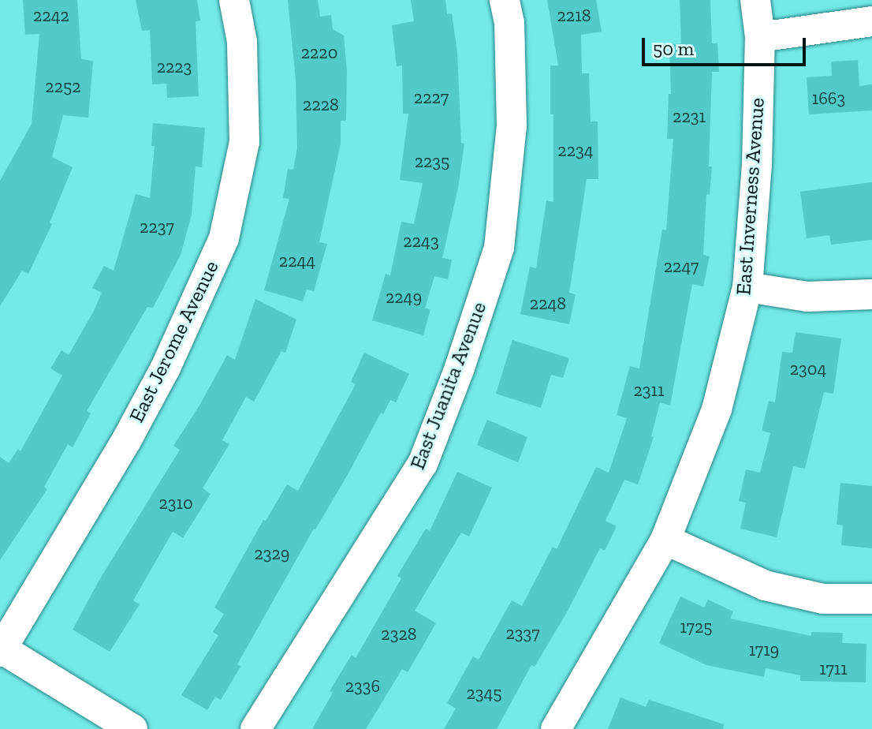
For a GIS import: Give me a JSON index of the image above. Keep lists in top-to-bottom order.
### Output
{
  "streets": {
    "street": ["East Inverness Avenue", "East Jerome Avenue", "East Juanita Avenue"]
  },
  "house_numbers": [
    "2242",
    "2218",
    "2220",
    "2223",
    "2252",
    "2227",
    "1663",
    "2228",
    "2231",
    "2234",
    "2235",
    "2237",
    "2243",
    "2244",
    "2247",
    "2249",
    "2248",
    "2304",
    "2311",
    "2310",
    "2329",
    "1725",
    "2337",
    "2328",
    "1719",
    "1711",
    "2336",
    "2345"
  ],
  "scale_bar": "50 m"
}
